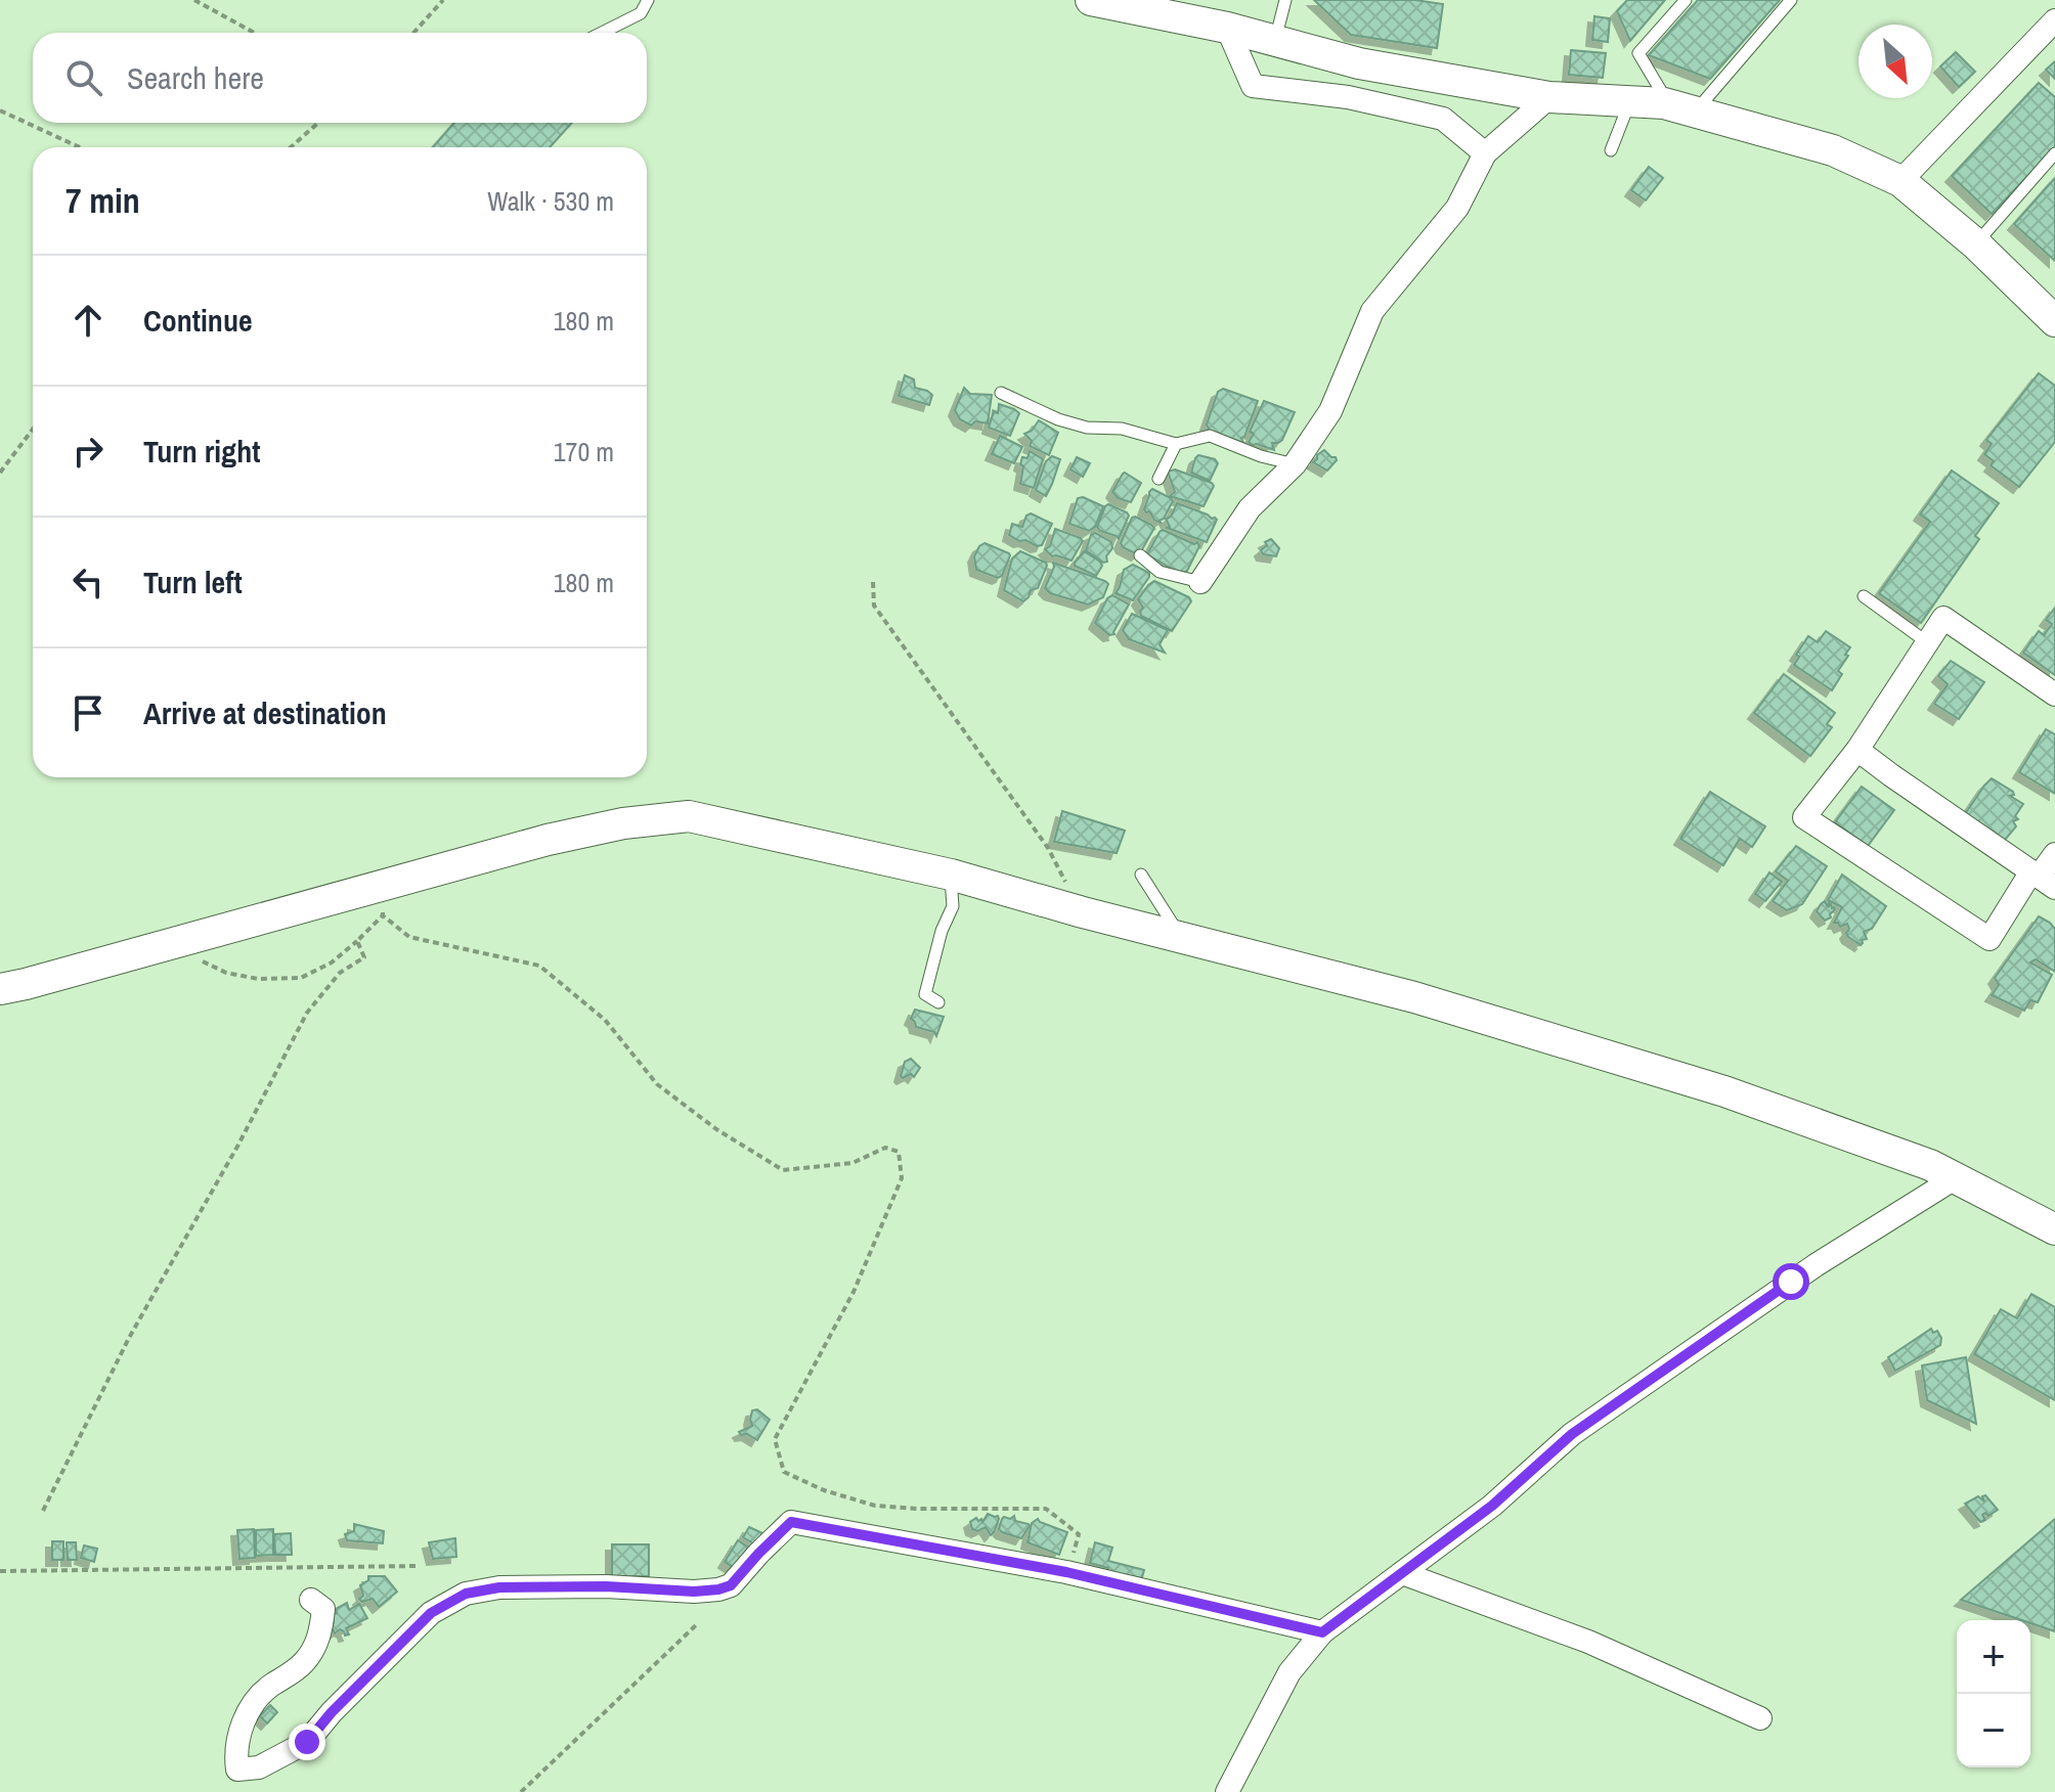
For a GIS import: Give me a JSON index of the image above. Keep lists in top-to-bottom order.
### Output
{
  "north": "bottom right",
  "page": {
    "search": "Search here",
    "heading": ["7 min", "Walk · 530 m"],
    "list": [
      ["Continue", "180 m"],
      ["Turn right", "170 m"],
      ["Turn left", "180 m"],
      "Arrive at destination"
    ],
    "map_buttons": ["+", "−"]
  }
}
